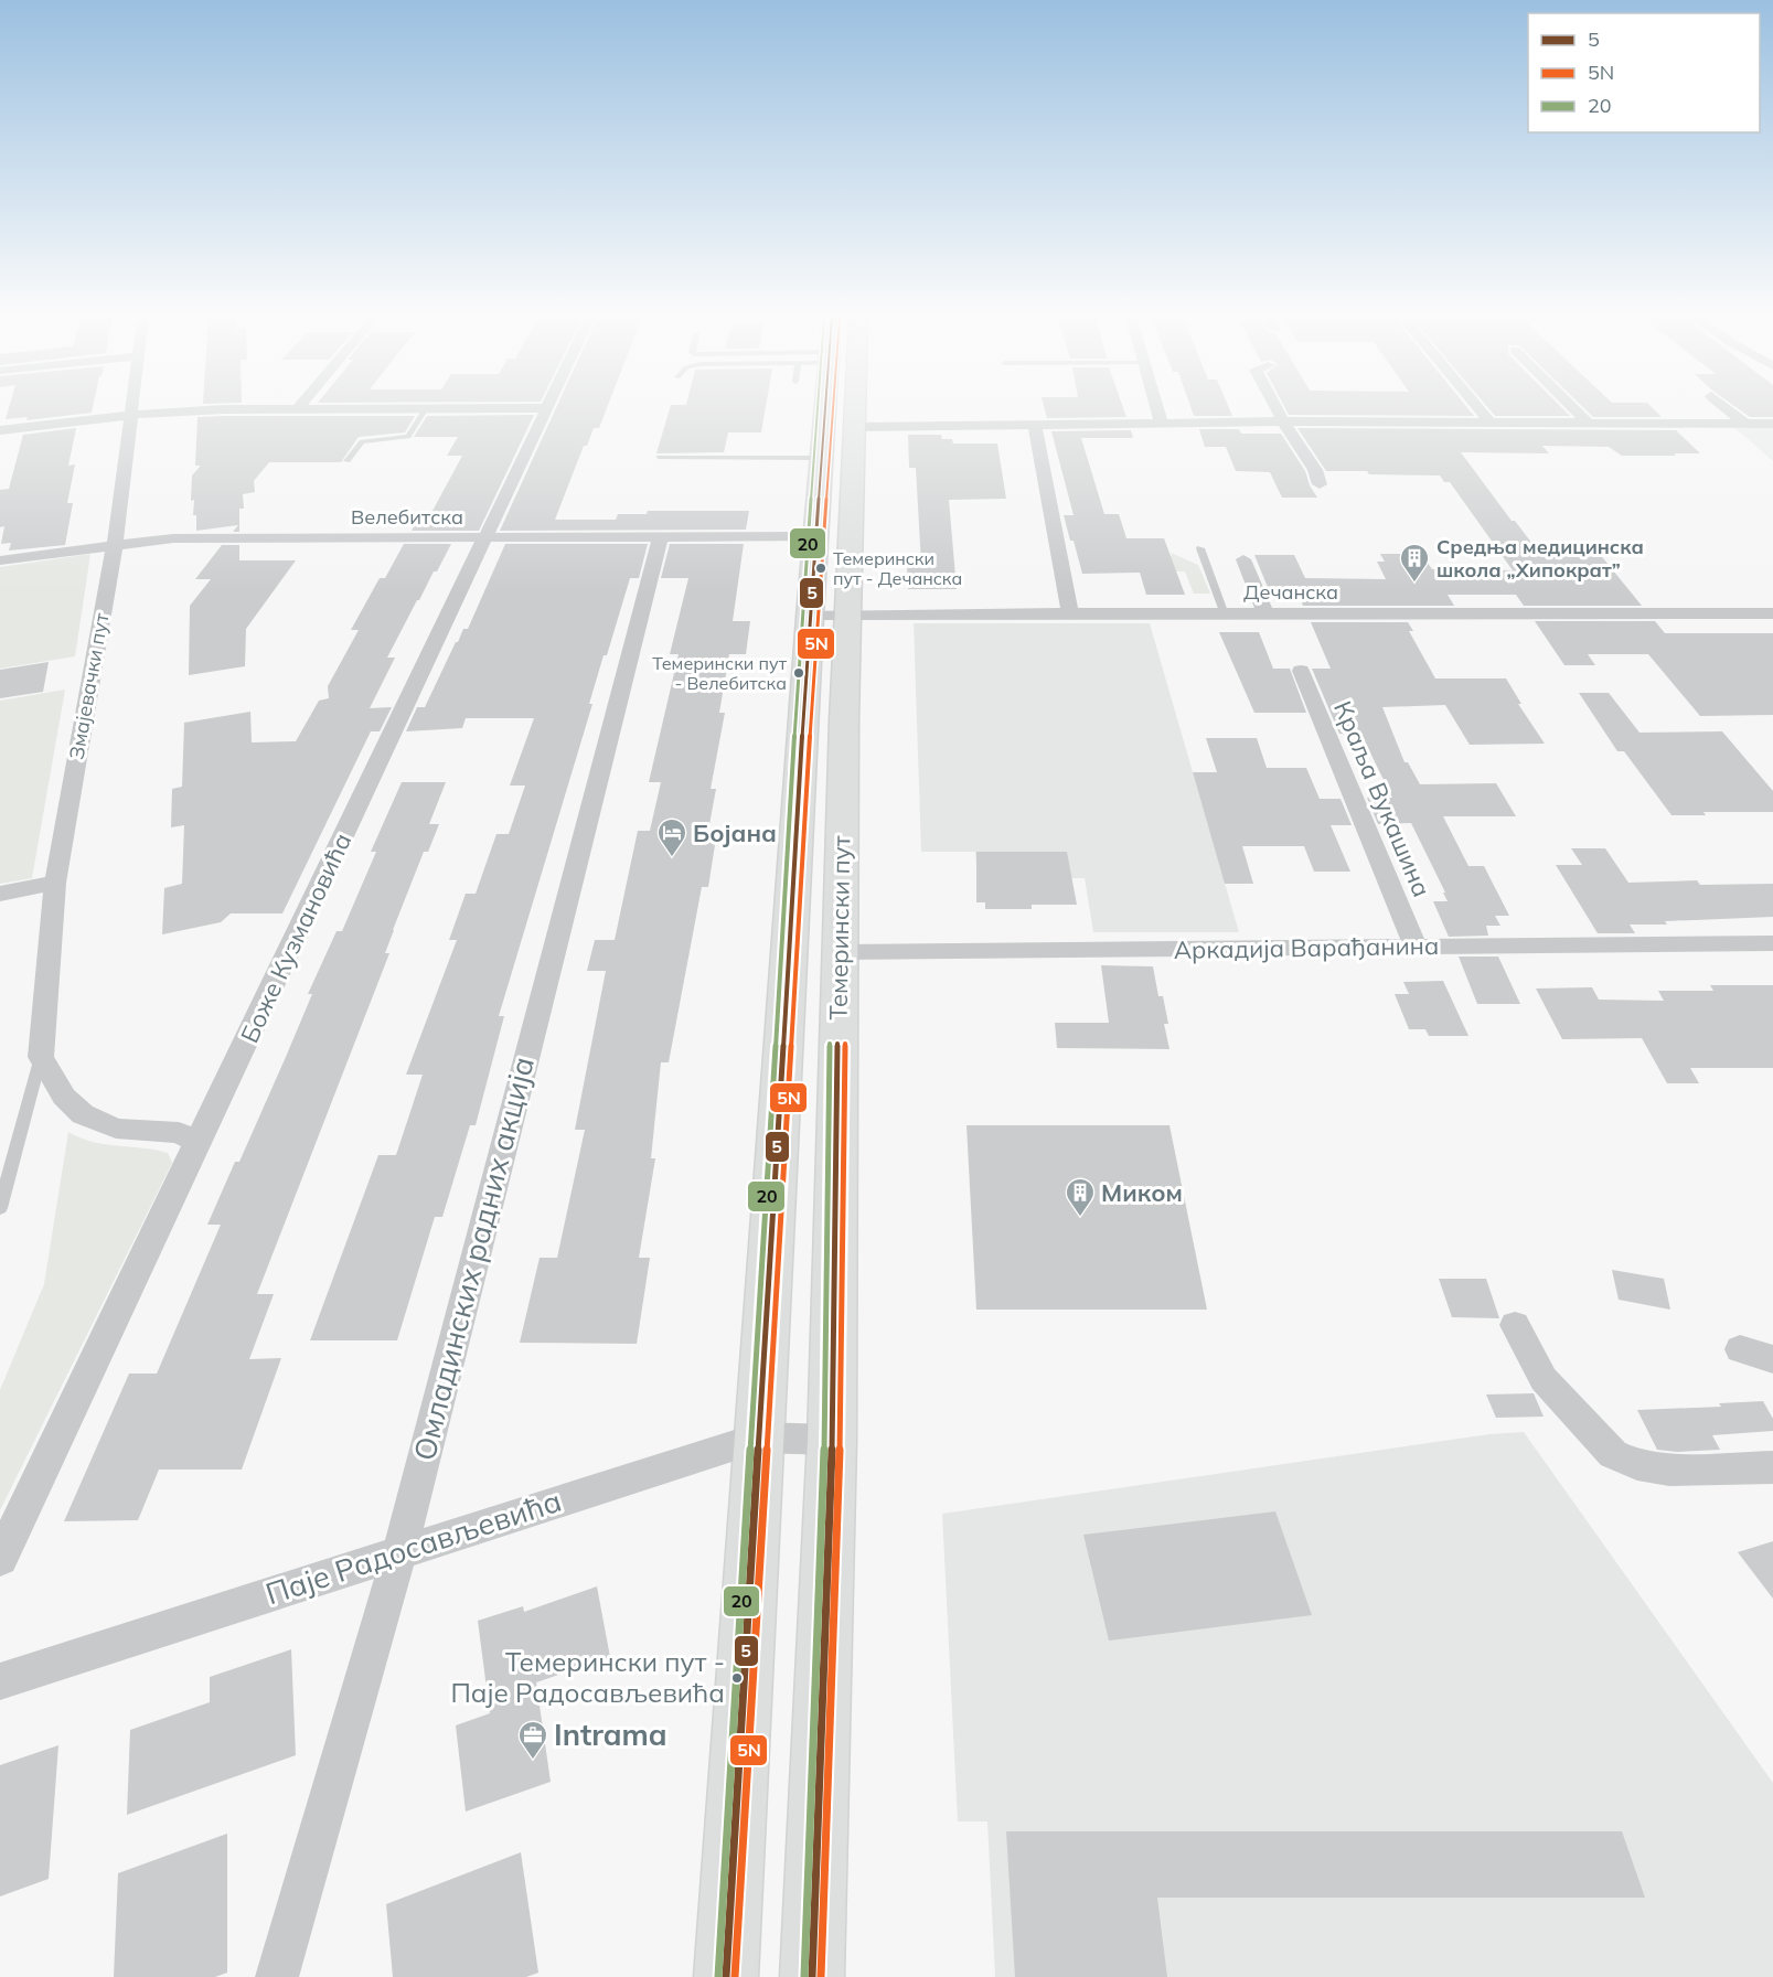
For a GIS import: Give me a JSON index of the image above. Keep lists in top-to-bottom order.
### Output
{
  "streets": {
    "main road": ["Темерински пут"],
    "street": [
      "Велебитска",
      "Дечанска",
      "Змајевачки пут",
      "Краља Вукашина",
      "Боже Кузмановића",
      "Аркадија Варађанина",
      "Омладинских радних акција",
      "Паје Радосављевића"
    ]
  },
  "crossings": [
    ["Велебитска", "Змајевачки пут"],
    ["Велебитска", "Темерински пут"],
    ["Велебитска", "Боже Кузмановића"],
    ["Велебитска", "Омладинских радних акција"],
    ["Дечанска", "Темерински пут"],
    ["Краља Вукашина", "Аркадија Варађанина"],
    ["Темерински пут", "Аркадија Варађанина"],
    ["Темерински пут", "Паје Радосављевића"],
    ["Омладинских радних акција", "Паје Радосављевића"]
  ],
  "places": {
    "other": ["Темерински пут - Дечанска", "Темерински пут - Велебитска", "Темерински пут - Паје Радосављевића"],
    "building": ["Средња медицинска школа „Хипократ”", "Миком"],
    "hotel": ["Бојана"],
    "office": ["Intrama"]
  },
  "lines": ["transit line 5", "transit line 5N", "transit line 20"],
  "legend": ["5", "5N", "20"]
}
